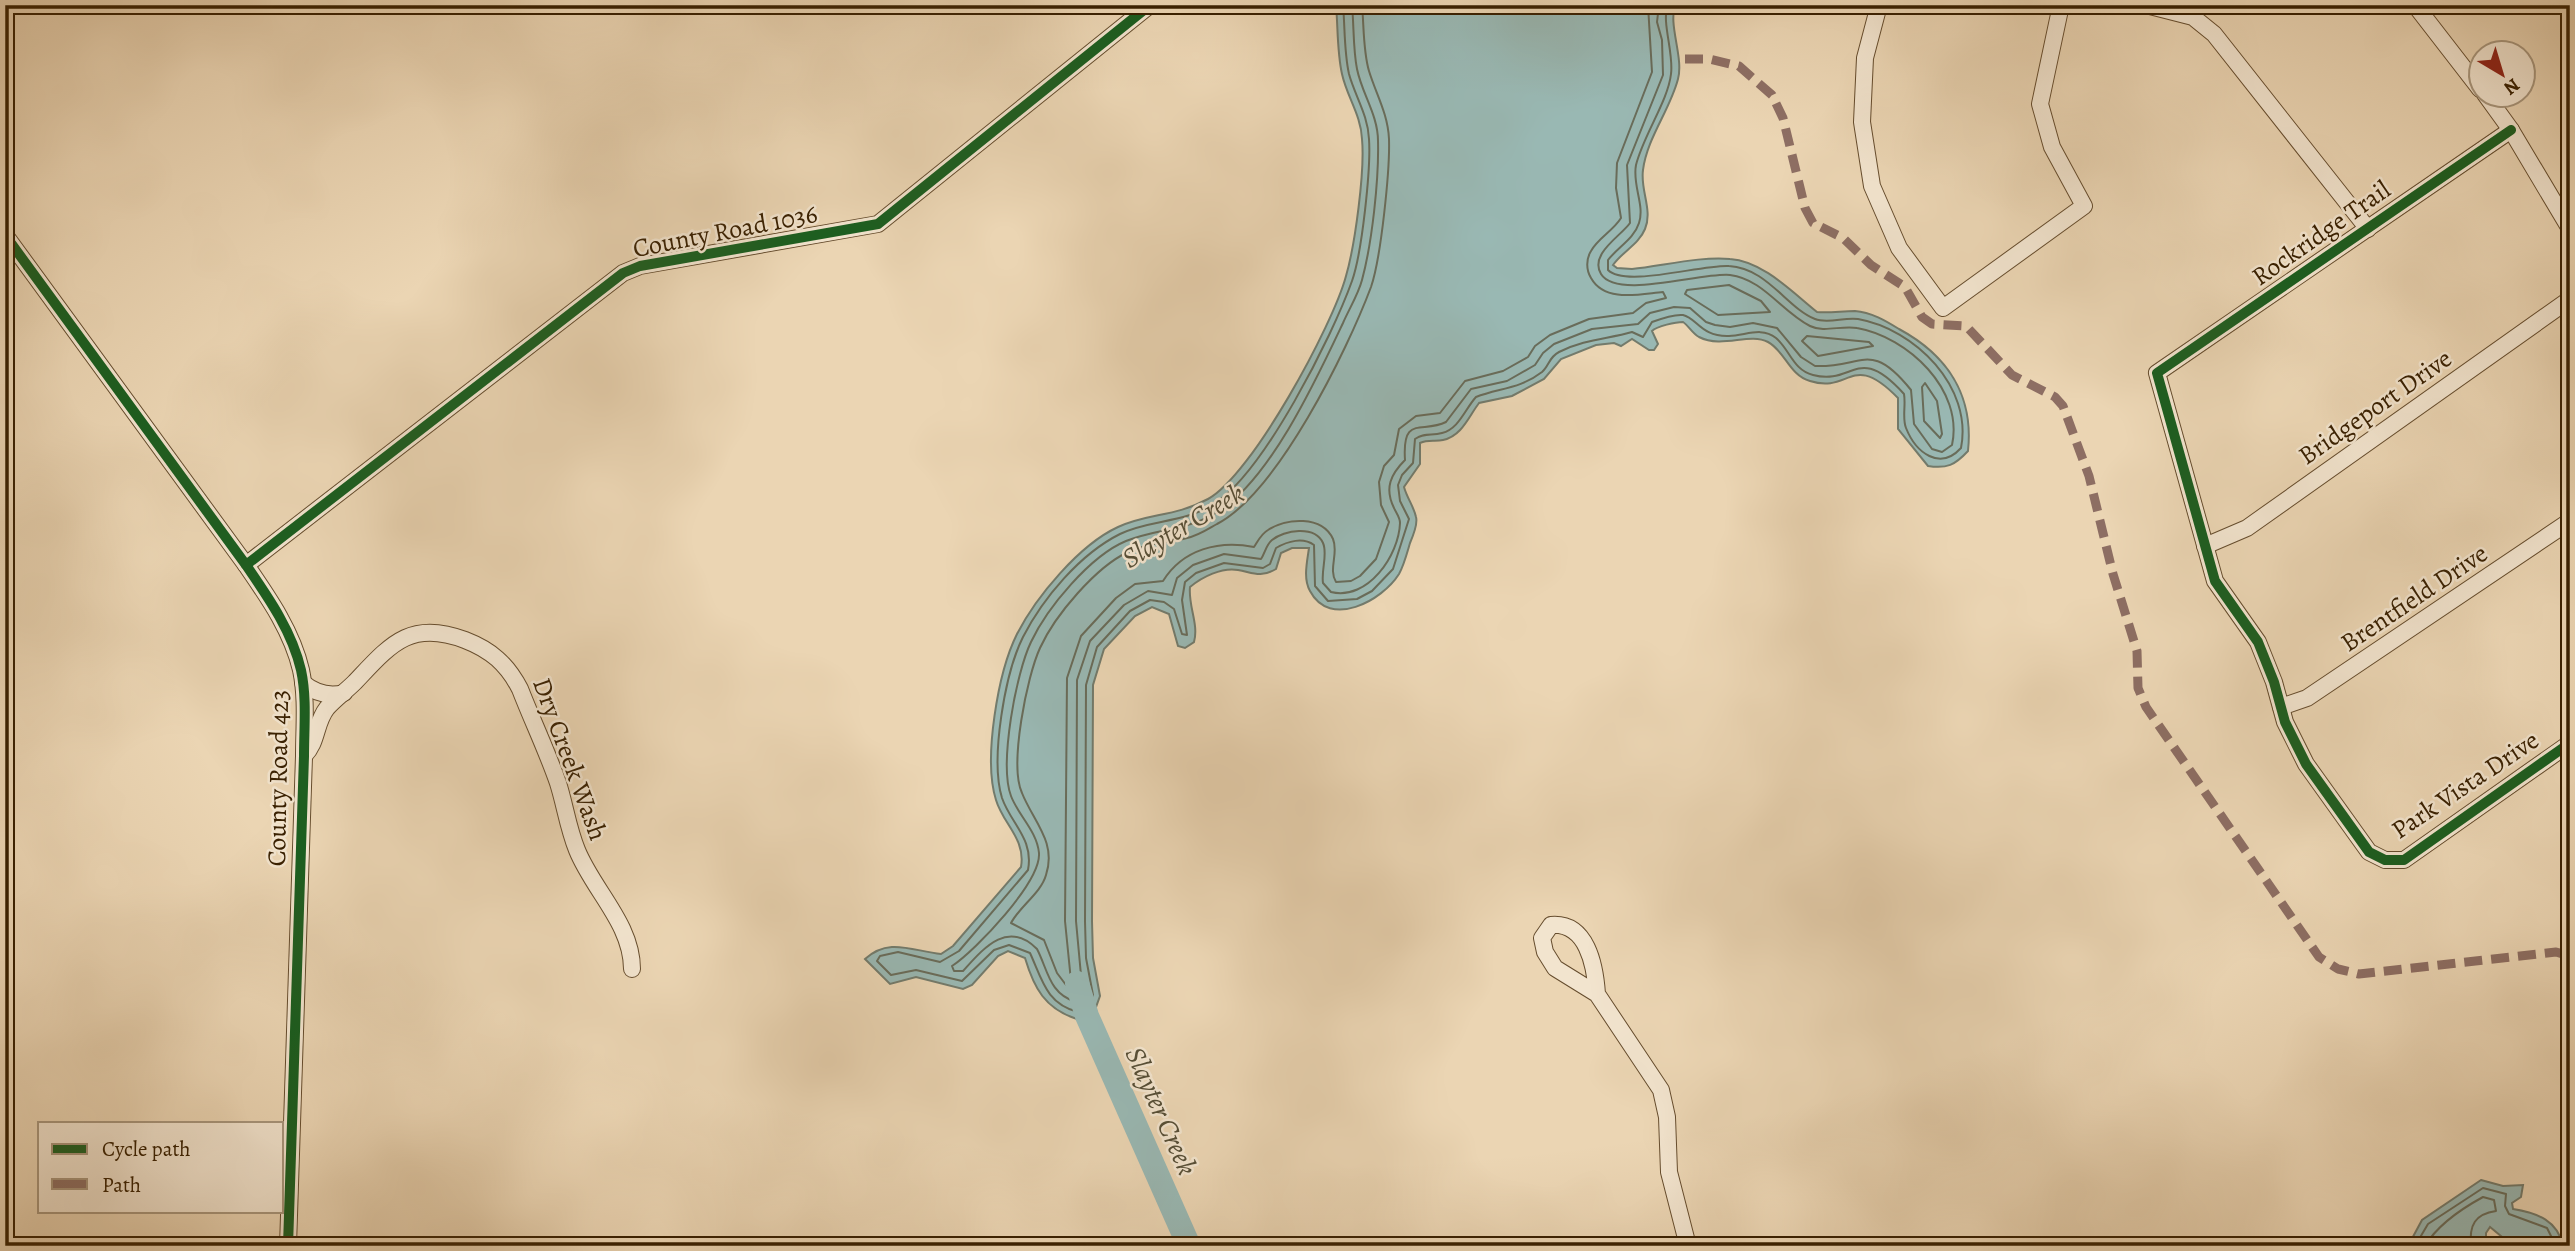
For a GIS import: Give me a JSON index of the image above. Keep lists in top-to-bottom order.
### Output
{
  "streets": {
    "street": [
      "County Road 1036",
      "Rockridge Trail",
      "Bridgeport Drive",
      "Brentfield Drive",
      "Dry Creek Wash",
      "County Road 423",
      "Park Vista Drive"
    ]
  },
  "crossings": [
    ["County Road 1036", "County Road 423"],
    ["Rockridge Trail", "Bridgeport Drive"],
    ["Brentfield Drive", "Park Vista Drive"],
    ["Dry Creek Wash", "County Road 423"]
  ],
  "water": ["Slayter Creek"],
  "legend": ["Cycle path", "Path"],
  "north": "bottom right"
}
